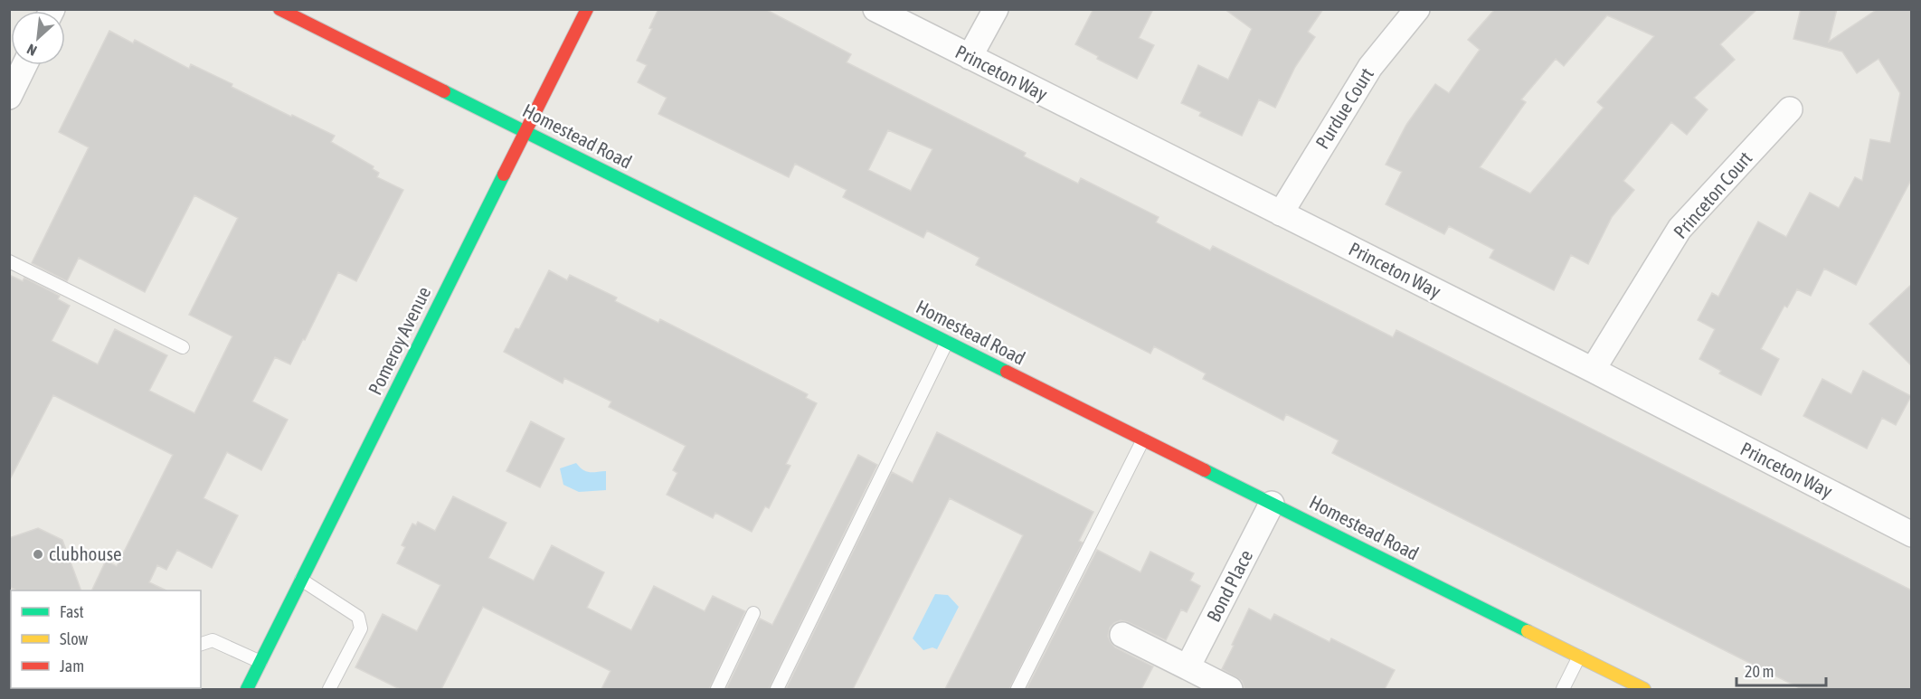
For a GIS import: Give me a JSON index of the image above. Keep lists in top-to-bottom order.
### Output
{
  "streets": {
    "main road": ["Homestead Road", "Pomeroy Avenue"],
    "street": [
      "Princeton Way",
      "Purdue Court",
      "Princeton Court",
      "Bond Place"
    ]
  },
  "crossings": [
    ["Princeton Way", "Purdue Court"],
    ["Princeton Way", "Princeton Court"],
    ["Homestead Road", "Pomeroy Avenue"],
    ["Homestead Road", "Bond Place"]
  ],
  "places": ["clubhouse"],
  "legend": ["Fast", "Slow", "Jam"],
  "scale_bar": "20 m",
  "north": "bottom left"
}
